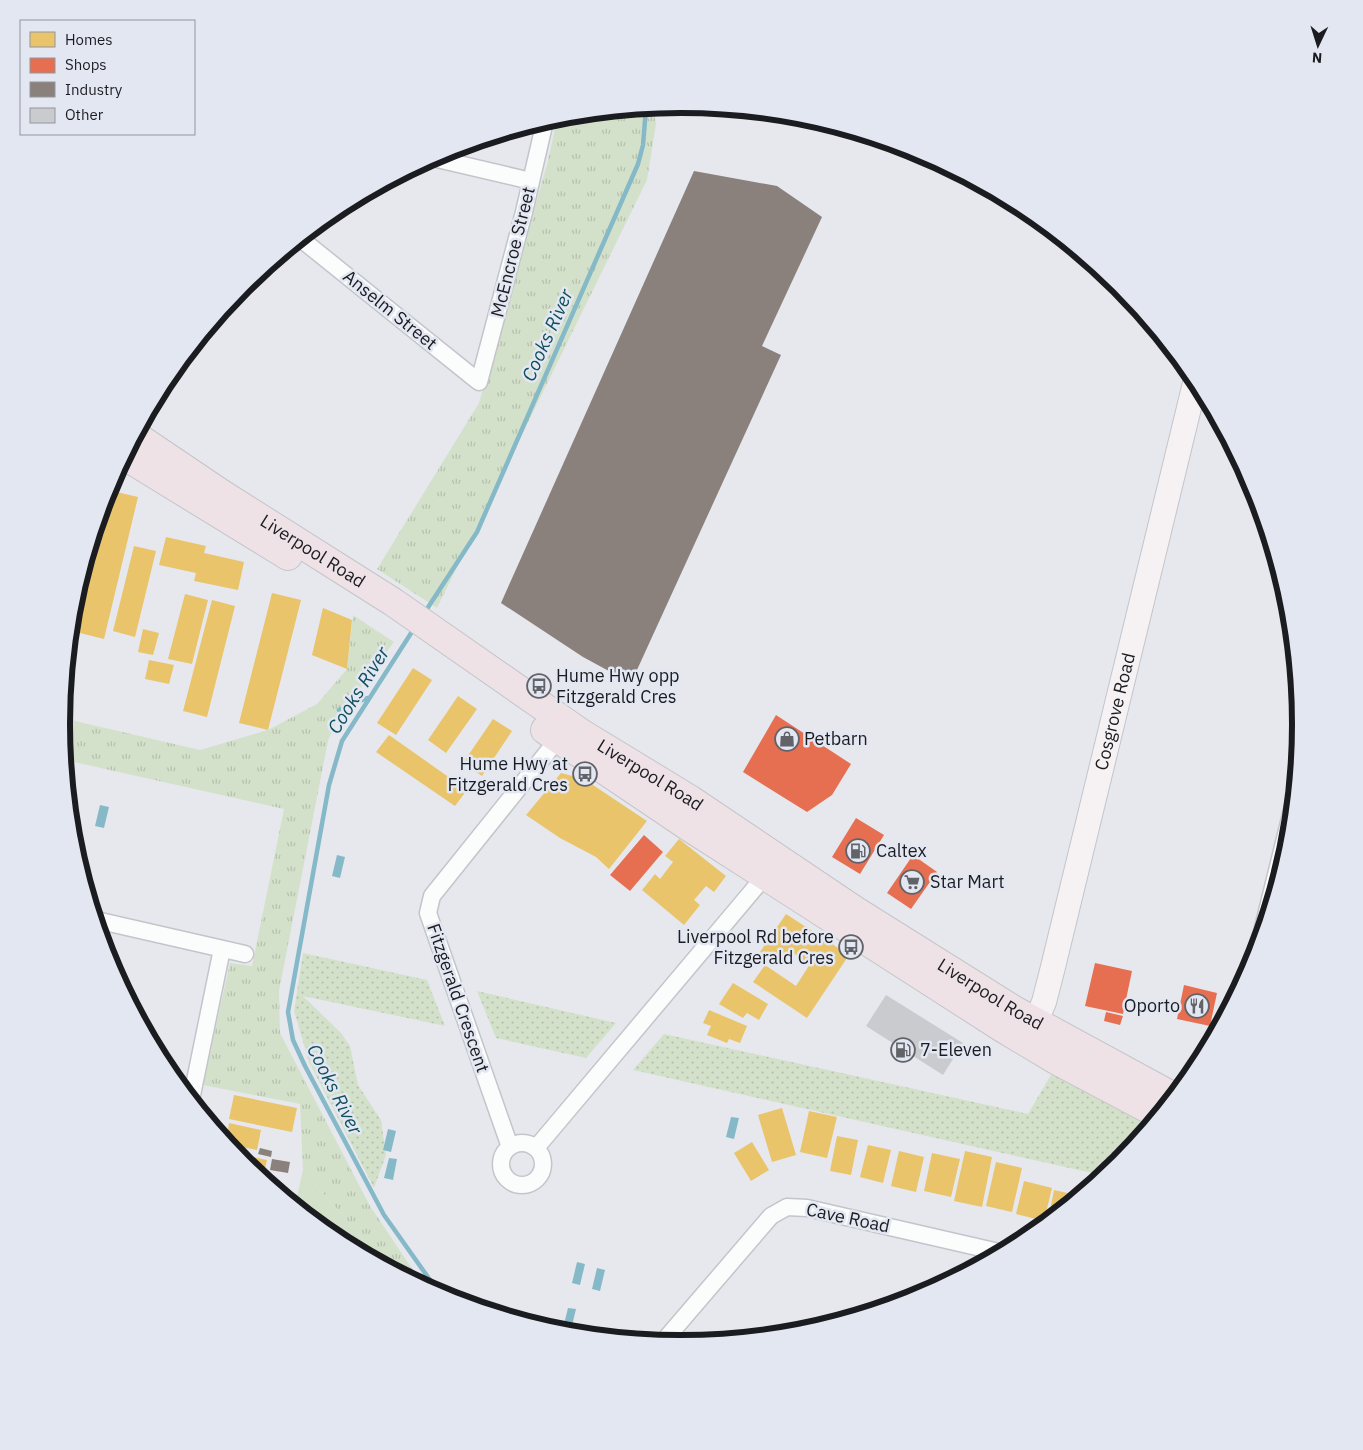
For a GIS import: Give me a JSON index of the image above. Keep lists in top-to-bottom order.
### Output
{
  "streets": {
    "highway": ["Liverpool Road"],
    "main road": ["Cosgrove Road"],
    "street": [
      "McEncroe Street",
      "Anselm Street",
      "Fitzgerald Crescent",
      "Cave Road"
    ]
  },
  "crossings": [
    ["McEncroe Street", "Anselm Street"],
    ["Liverpool Road", "Cosgrove Road"],
    ["Liverpool Road", "Fitzgerald Crescent"]
  ],
  "water": ["Cooks River"],
  "places": {
    "bus stop": ["Hume Hwy opp Fitzgerald Cres", "Hume Hwy at Fitzgerald Cres", "Liverpool Rd before Fitzgerald Cres"],
    "shop": ["Petbarn"],
    "fuel station": ["Caltex", "7-Eleven"],
    "supermarket": ["Star Mart"],
    "restaurant": ["Oporto"]
  },
  "legend": [
    "Homes",
    "Shops",
    "Industry",
    "Other"
  ],
  "north": "bottom"
}
